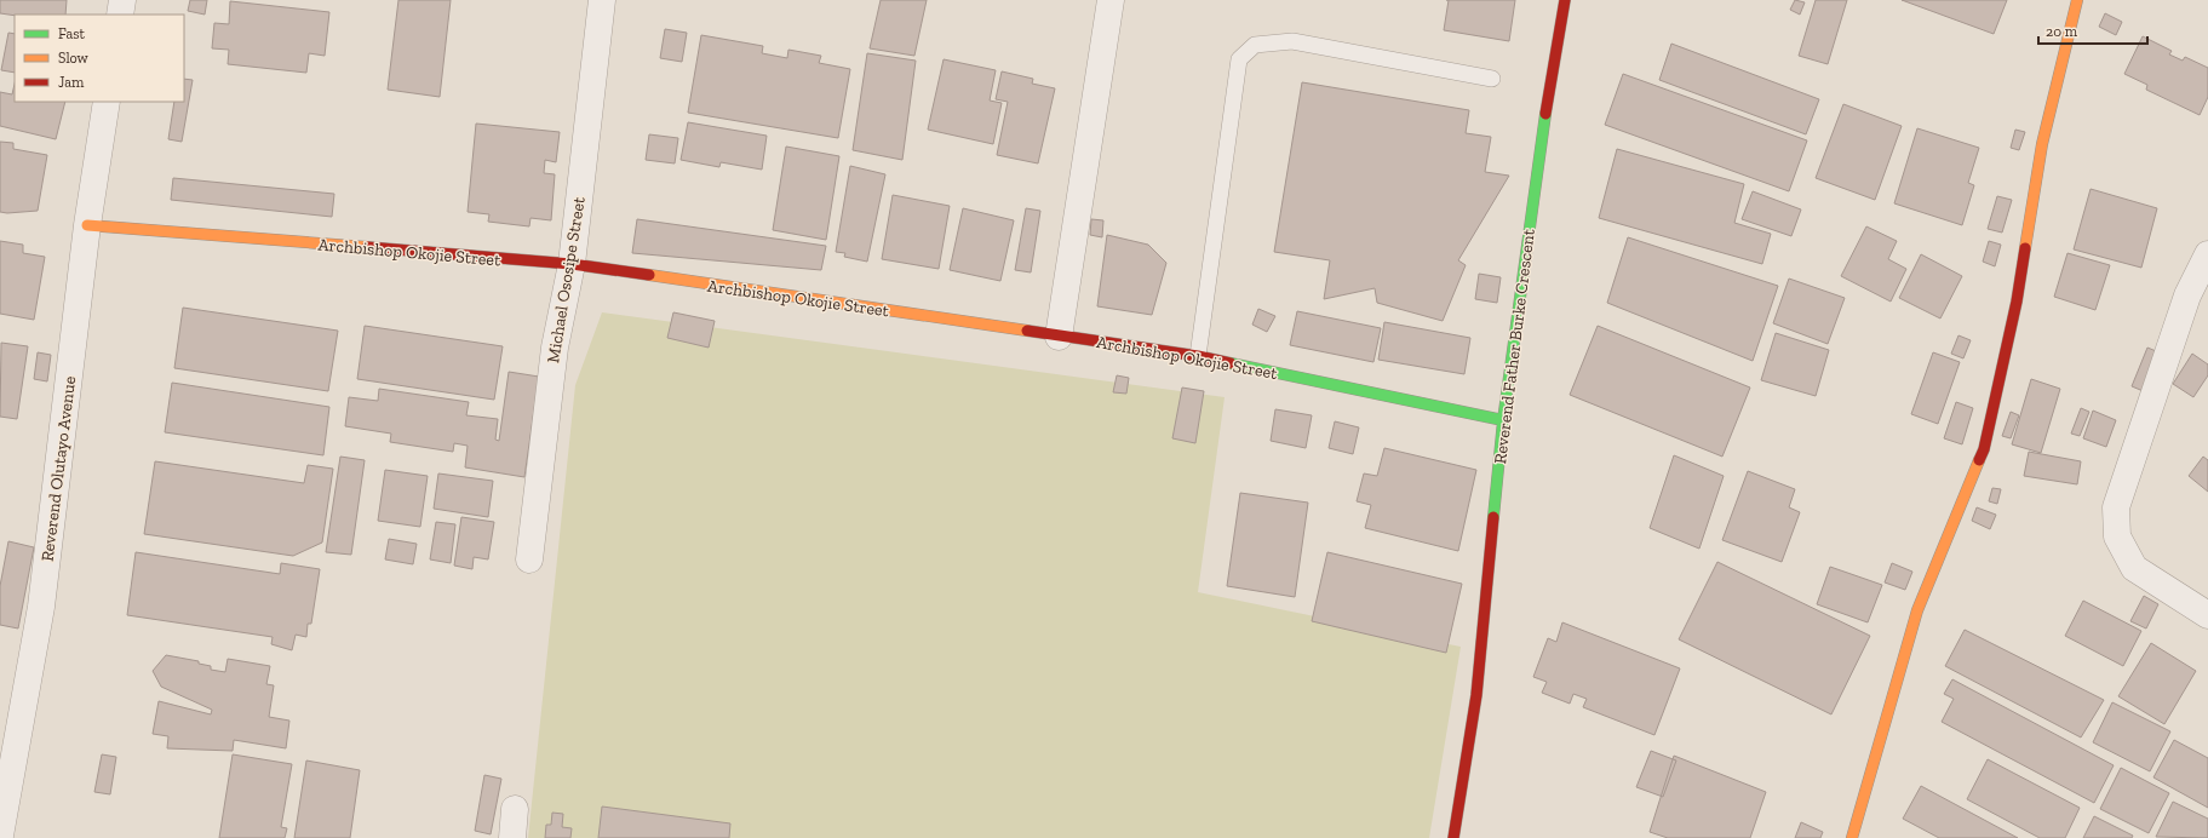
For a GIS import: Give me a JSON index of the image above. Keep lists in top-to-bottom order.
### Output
{
  "streets": {
    "street": [
      "Archbishop Okojie Street",
      "Michael Ososipe Street",
      "Reverend Father Burke Crescent",
      "Reverend Olutayo Avenue"
    ]
  },
  "crossings": [
    ["Archbishop Okojie Street", "Michael Ososipe Street"],
    ["Archbishop Okojie Street", "Reverend Father Burke Crescent"],
    ["Archbishop Okojie Street", "Reverend Olutayo Avenue"]
  ],
  "legend": ["Fast", "Slow", "Jam"],
  "scale_bar": "20 m"
}
